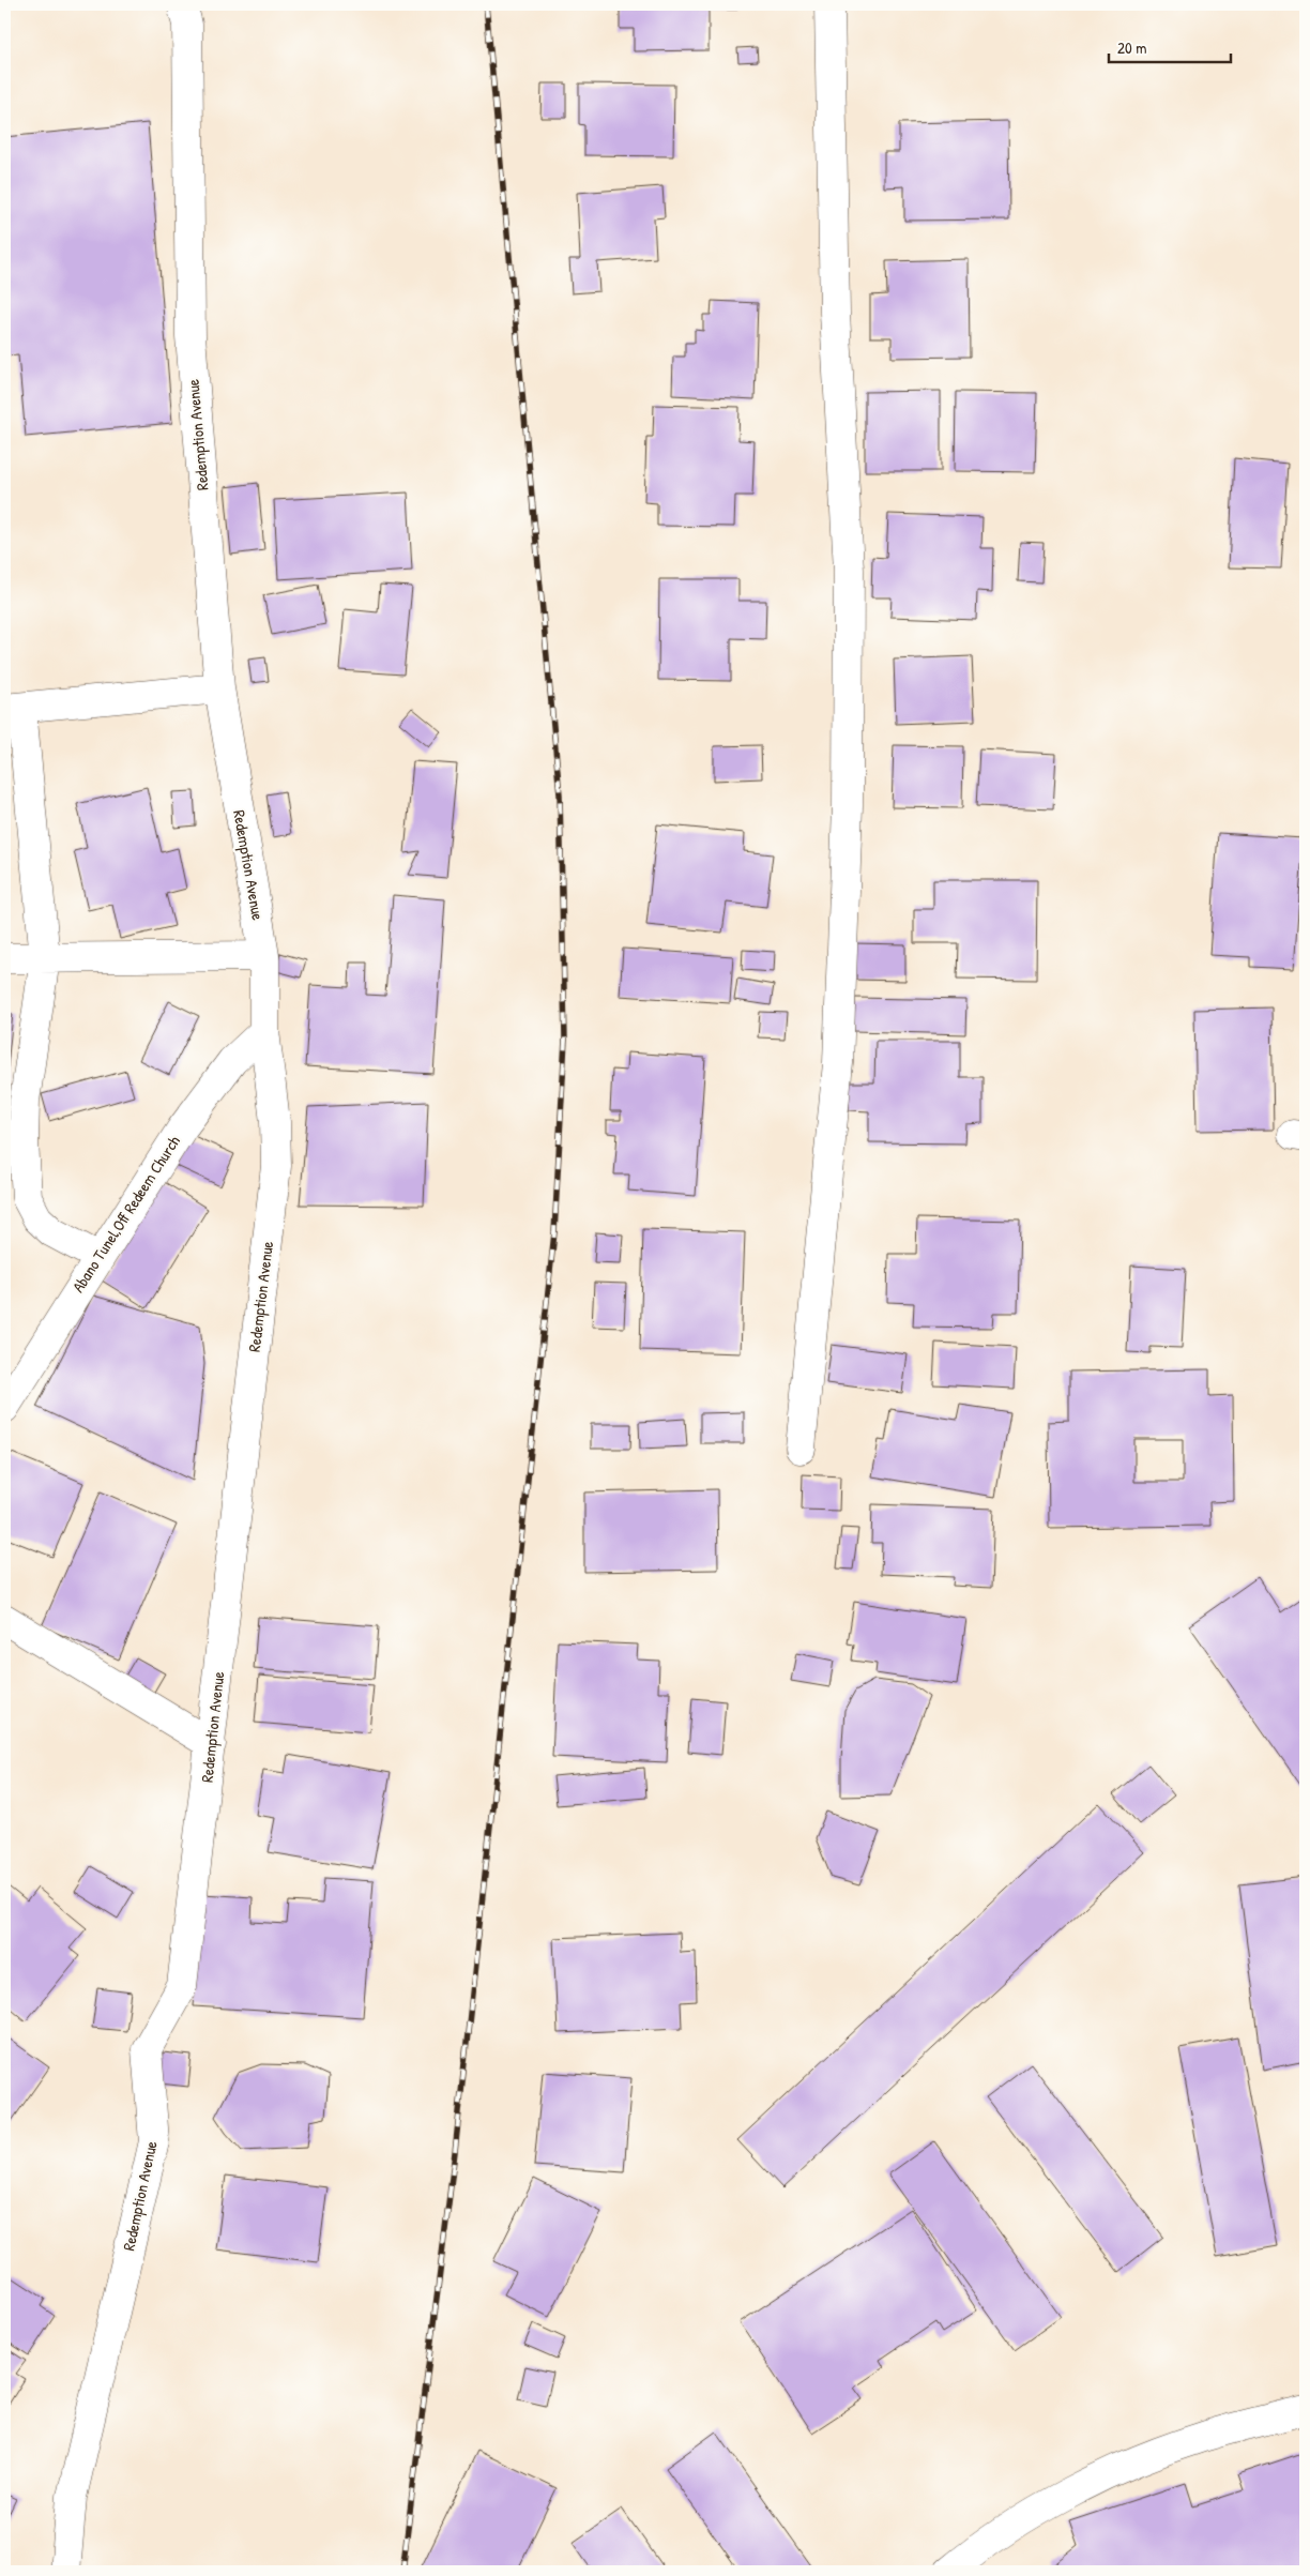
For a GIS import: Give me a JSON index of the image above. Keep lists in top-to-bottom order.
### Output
{
  "streets": {
    "street": ["Redemption Avenue", "Abano Tunel,Off Redeem Church"]
  },
  "crossings": [
    ["Redemption Avenue", "Abano Tunel,Off Redeem Church"]
  ],
  "scale_bar": "20 m"
}
